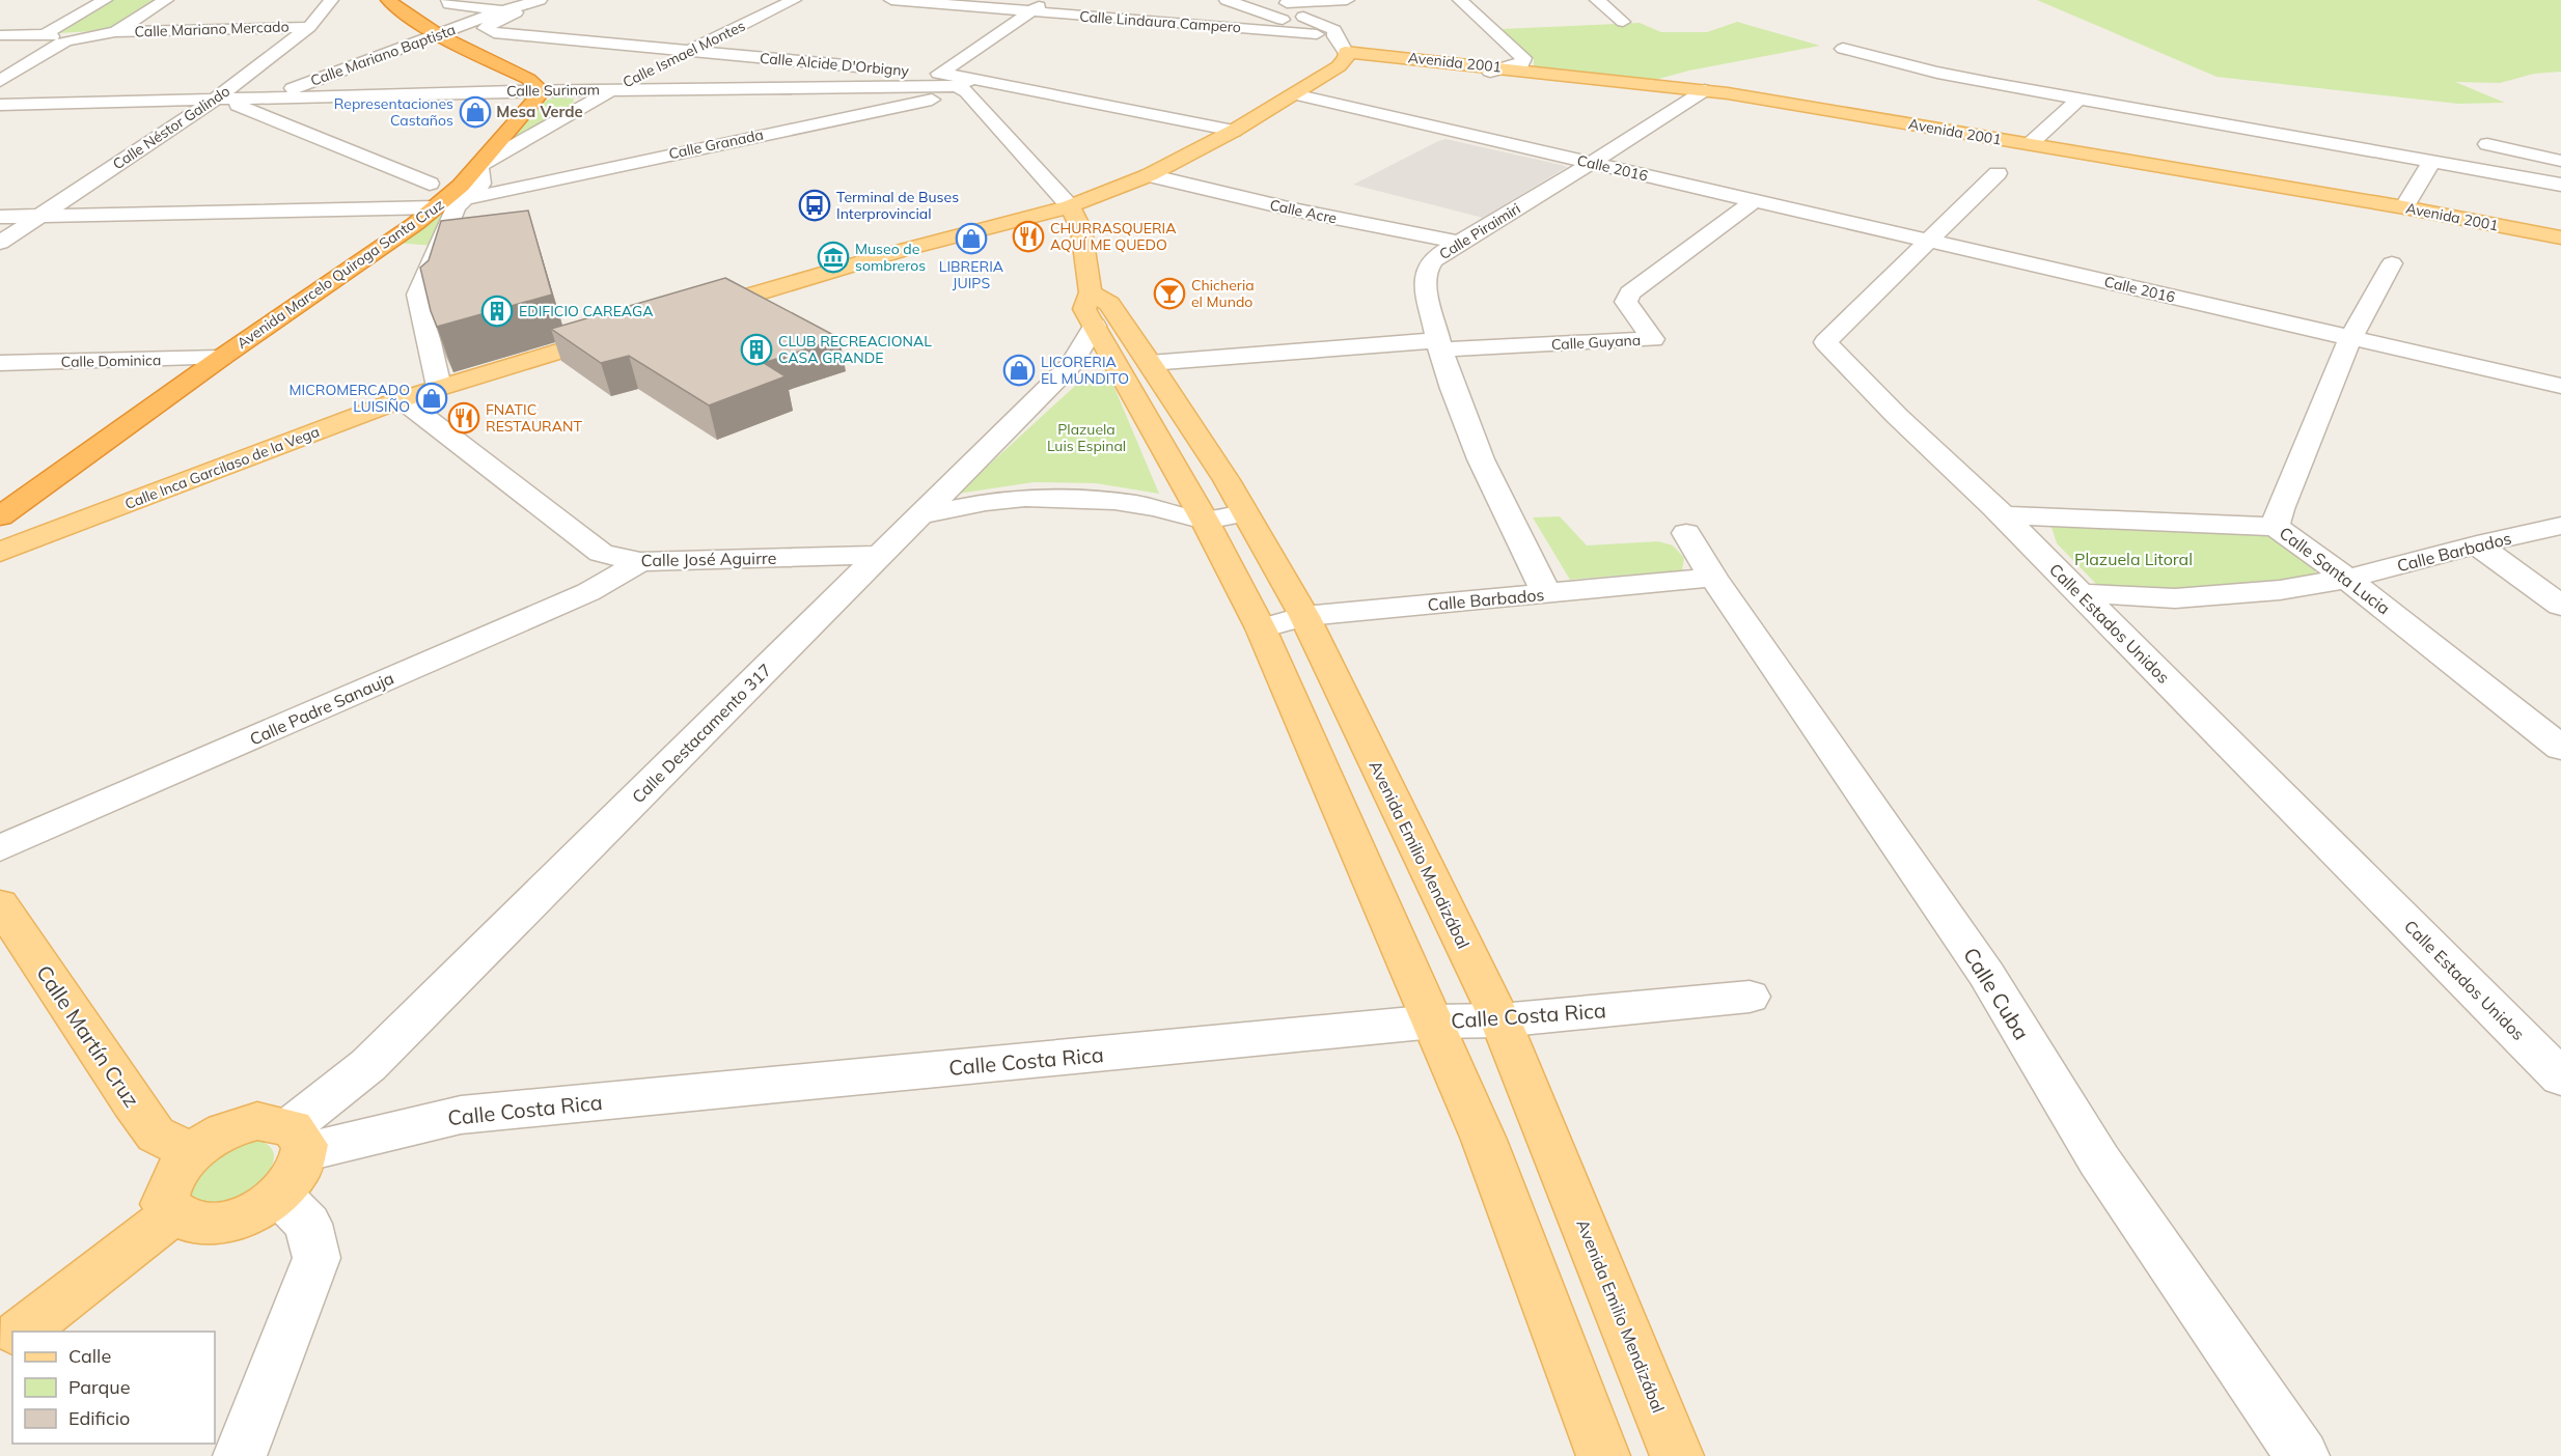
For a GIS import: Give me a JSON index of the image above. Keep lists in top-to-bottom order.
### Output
{
  "streets": {
    "highway": ["Avenida Marcelo Quiroga Santa Cruz"],
    "main road": [
      "Avenida 2001",
      "Calle Inca Garcilaso de la Vega",
      "Avenida Emilio Mendizábal",
      "Calle Martín Cruz"
    ],
    "street": [
      "Calle Lindaura Campero",
      "Calle Mariano Mercado",
      "Calle Ismael Montes",
      "Calle Mariano Baptista",
      "Calle Alcide D'Orbigny",
      "Calle Surinam",
      "Calle Néstor Galindo",
      "Calle Granada",
      "Calle 2016",
      "Calle Acre",
      "Calle Piraimiri",
      "Calle Guyana",
      "Calle Dominica",
      "Calle Barbados",
      "Calle José Aguirre",
      "Calle Santa Lucia",
      "Calle Estados Unidos",
      "Calle Padre Sanauja",
      "Calle Destacamento 317",
      "Calle Cuba",
      "Calle Costa Rica"
    ]
  },
  "crossings": [
    ["Calle Mariano Mercado", "Calle Néstor Galindo"],
    ["Calle Ismael Montes", "Calle Alcide D'Orbigny"],
    ["Calle Ismael Montes", "Calle Surinam"],
    ["Calle Ismael Montes", "Avenida Marcelo Quiroga Santa Cruz"],
    ["Calle Mariano Baptista", "Calle Alcide D'Orbigny"],
    ["Calle Mariano Baptista", "Calle Surinam"],
    ["Avenida 2001", "Calle Piraimiri"],
    ["Calle Alcide D'Orbigny", "Calle Surinam"],
    ["Calle Alcide D'Orbigny", "Calle Granada"],
    ["Calle Surinam", "Calle Néstor Galindo"],
    ["Calle Surinam", "Calle Granada"],
    ["Calle Surinam", "Avenida Marcelo Quiroga Santa Cruz"],
    ["Calle 2016", "Calle Piraimiri"],
    ["Calle 2016", "Calle Guyana"],
    ["Calle 2016", "Calle Santa Lucia"],
    ["Calle 2016", "Calle Estados Unidos"],
    ["Calle Acre", "Calle Piraimiri"],
    ["Calle Piraimiri", "Calle Guyana"],
    ["Calle Piraimiri", "Calle Barbados"],
    ["Avenida Marcelo Quiroga Santa Cruz", "Calle Dominica"],
    ["Calle Guyana", "Avenida Emilio Mendizábal"],
    ["Calle Inca Garcilaso de la Vega", "Calle José Aguirre"],
    ["Calle Barbados", "Calle Santa Lucia"],
    ["Calle Barbados", "Calle Estados Unidos"],
    ["Calle Barbados", "Avenida Emilio Mendizábal"],
    ["Calle Barbados", "Calle Cuba"],
    ["Calle José Aguirre", "Calle Padre Sanauja"],
    ["Calle José Aguirre", "Calle Destacamento 317"],
    ["Calle Destacamento 317", "Calle Costa Rica"],
    ["Calle Destacamento 317", "Calle Martín Cruz"],
    ["Avenida Emilio Mendizábal", "Calle Costa Rica"],
    ["Calle Costa Rica", "Calle Martín Cruz"]
  ],
  "districts": ["Mesa Verde"],
  "parks": ["Plazuela Luis Espinal", "Plazuela Litoral"],
  "places": {
    "shop": [
      "Representaciones Castaños",
      "LIBRERIA JUIPS",
      "LICORERIA EL MUNDITO",
      "MICROMERCADO LUISIÑO"
    ],
    "bus stop": ["Terminal de Buses Interprovincial"],
    "restaurant": ["CHURRASQUERIA AQUÍ ME QUEDO", "FNATIC RESTAURANT"],
    "museum": ["Museo de sombreros"],
    "bar": ["Chicheria el Mundo"],
    "building": ["EDIFICIO CAREAGA", "CLUB RECREACIONAL CASA GRANDE"]
  },
  "legend": ["Calle", "Parque", "Edificio"]
}
